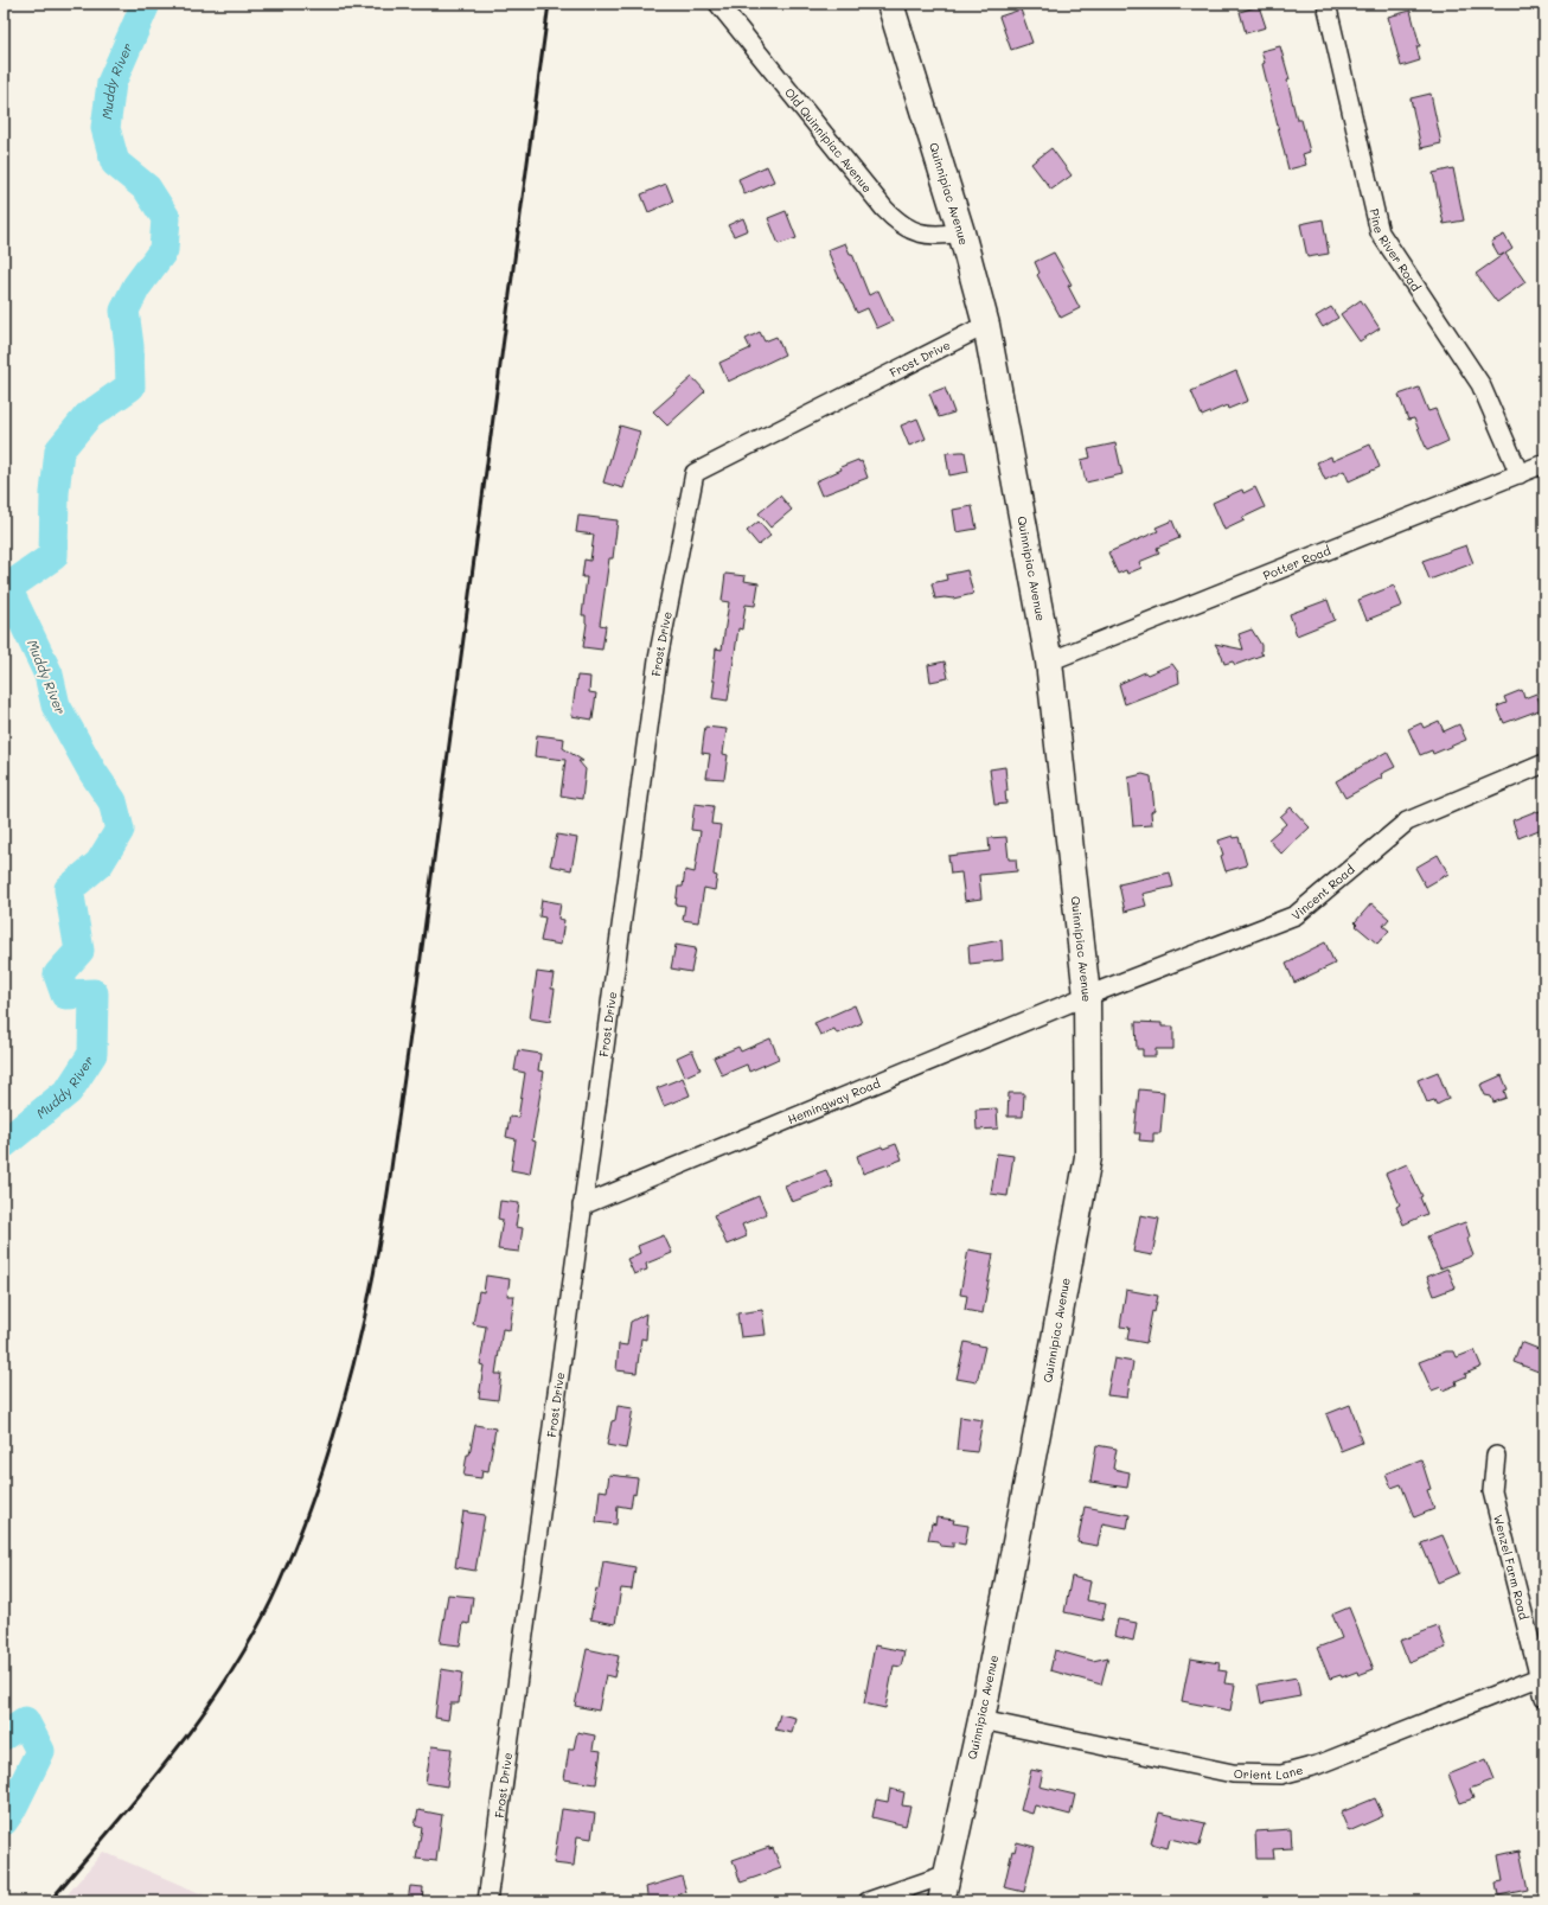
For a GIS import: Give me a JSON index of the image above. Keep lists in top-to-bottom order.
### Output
{
  "streets": {
    "main road": ["Quinnipiac Avenue"],
    "street": [
      "Old Quinnipiac Avenue",
      "Pine River Road",
      "Frost Drive",
      "Potter Road",
      "Vincent Road",
      "Hemingway Road",
      "Wenzel Farm Road",
      "Orient Lane"
    ]
  },
  "crossings": [
    ["Old Quinnipiac Avenue", "Quinnipiac Avenue"],
    ["Quinnipiac Avenue", "Frost Drive"],
    ["Quinnipiac Avenue", "Potter Road"],
    ["Quinnipiac Avenue", "Vincent Road"],
    ["Quinnipiac Avenue", "Hemingway Road"],
    ["Quinnipiac Avenue", "Orient Lane"],
    ["Pine River Road", "Potter Road"],
    ["Frost Drive", "Hemingway Road"],
    ["Vincent Road", "Hemingway Road"],
    ["Wenzel Farm Road", "Orient Lane"]
  ],
  "water": ["Muddy River"]
}
